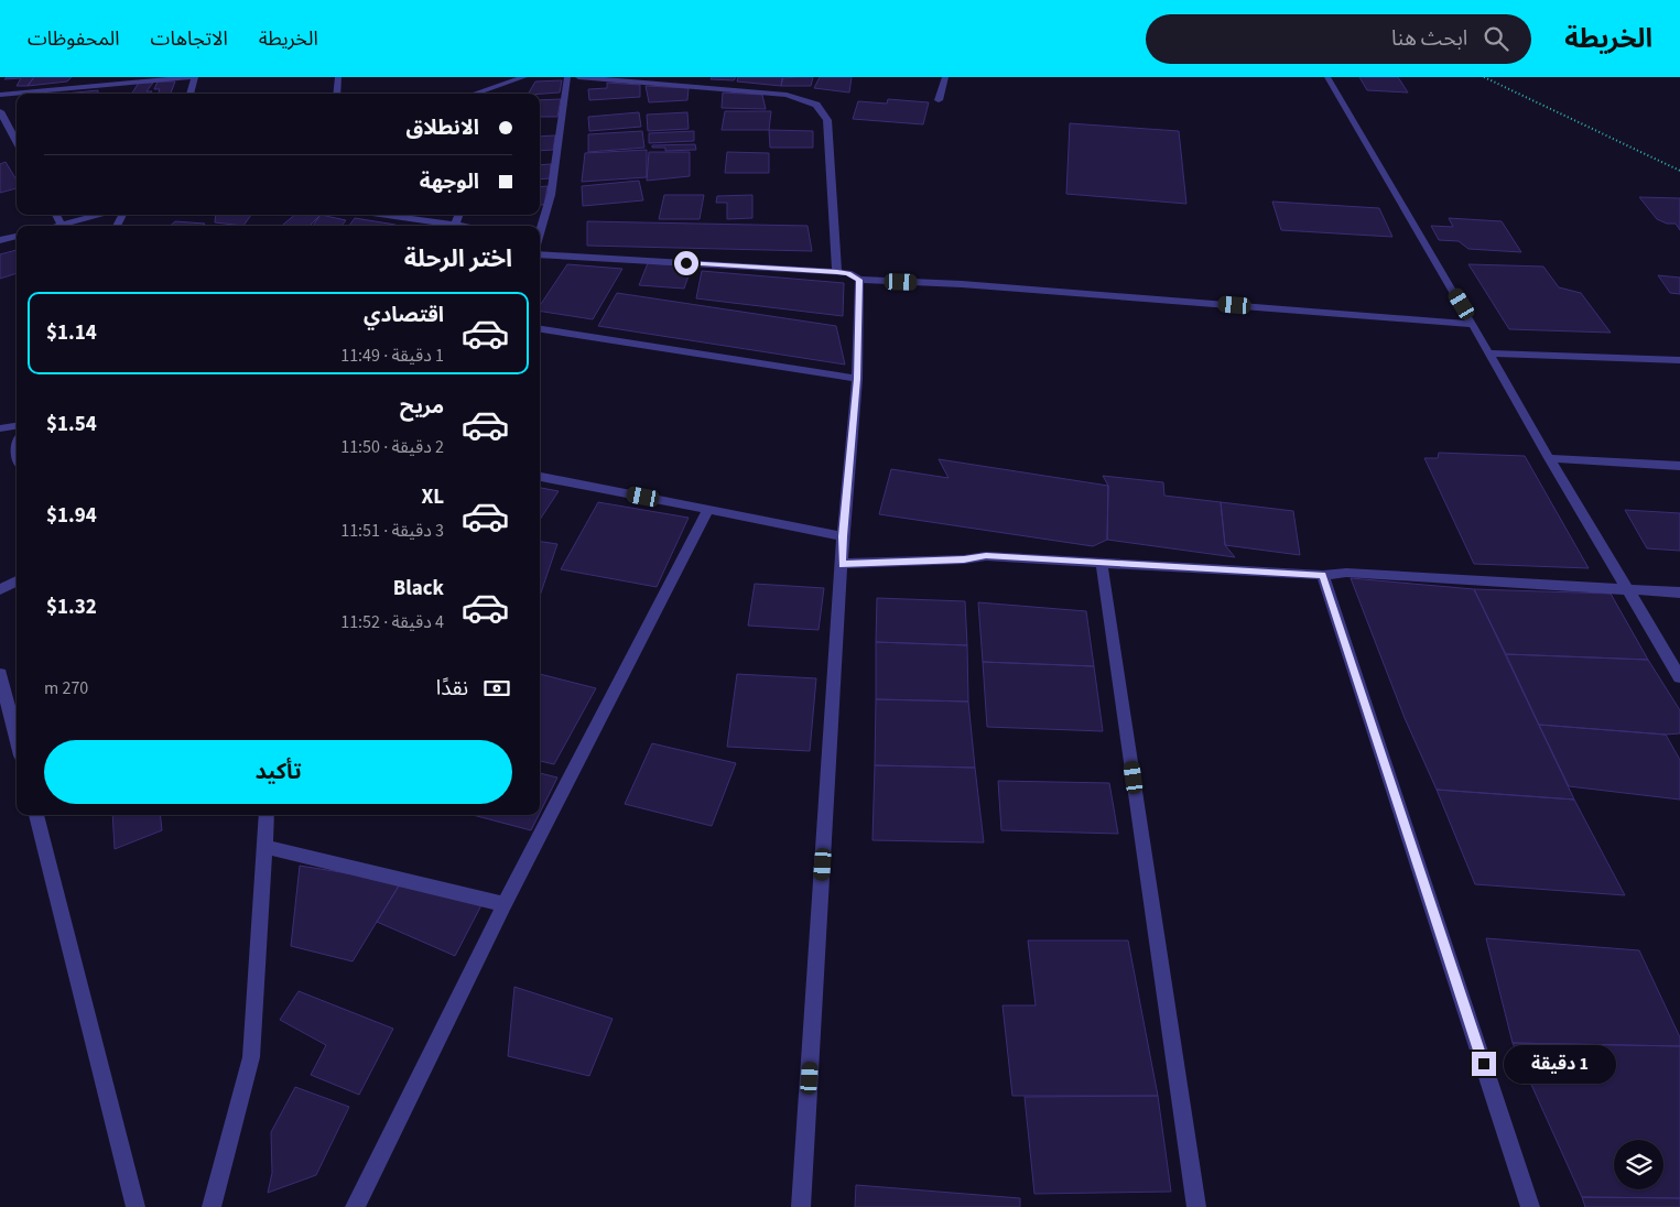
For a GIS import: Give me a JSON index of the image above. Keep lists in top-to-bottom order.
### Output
{
  "page": {
    "header": "الخريطة",
    "search": "ابحث هنا",
    "nav": ["الخريطة", "الاتجاهات", "المحفوظات"],
    "banner": ["الانطلاق", "الوجهة"],
    "heading": "اختر الرحلة",
    "list": [
      {
        "name": "اقتصادي",
        "note": "1 دقيقة · 11:49",
        "value": "$1.14"
      },
      {
        "name": "مريح",
        "note": "2 دقيقة · 11:50",
        "value": "$1.54"
      },
      {
        "name": "XL",
        "note": "3 دقيقة · 11:51",
        "value": "$1.94"
      },
      {
        "name": "Black",
        "note": "4 دقيقة · 11:52",
        "value": "$1.32"
      }
    ],
    "pay": ["نقدًا", "270 m"],
    "buttons": "تأكيد",
    "bubble": "1 دقيقة"
  }
}
